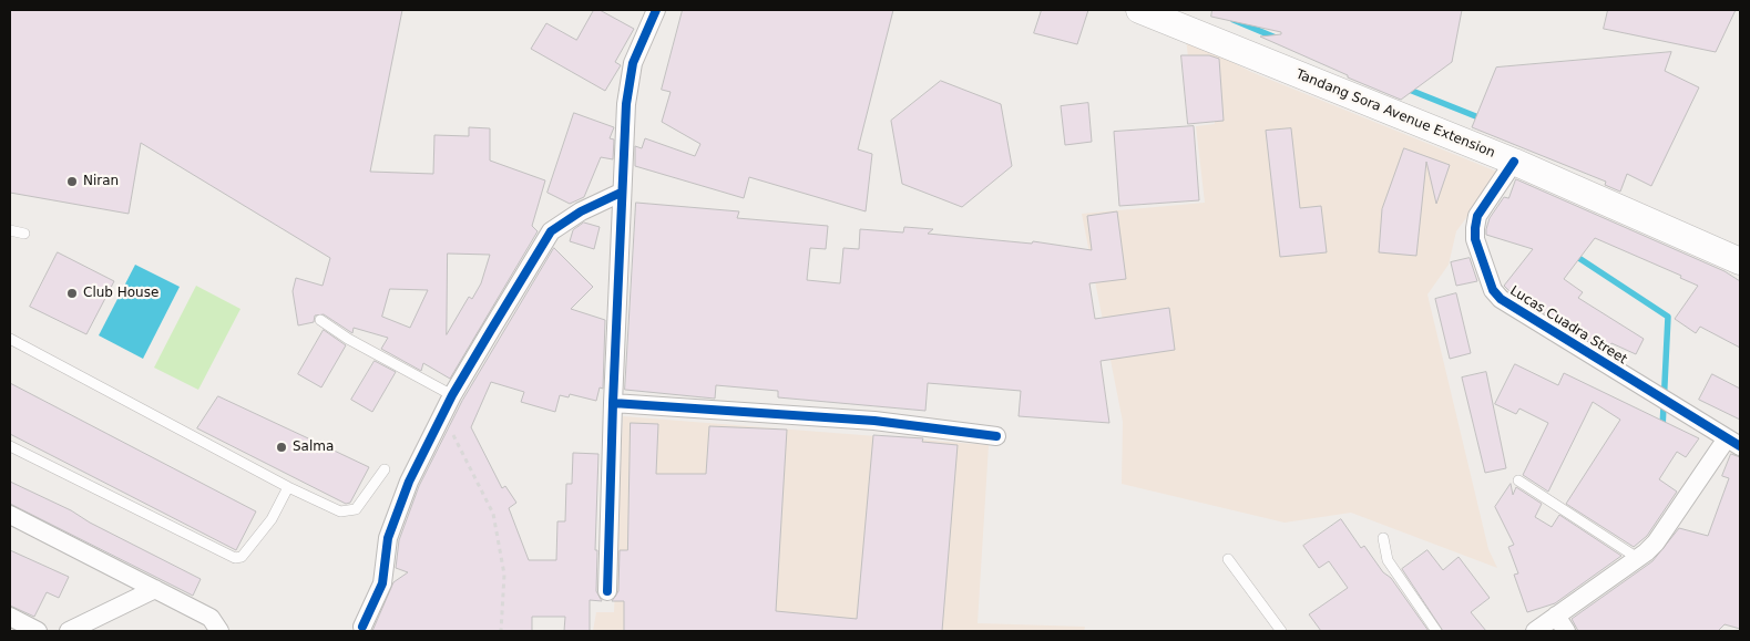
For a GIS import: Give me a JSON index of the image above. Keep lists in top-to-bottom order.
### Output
{
  "streets": {
    "main road": ["Tandang Sora Avenue Extension"],
    "street": ["Lucas Cuadra Street"]
  },
  "crossings": [
    ["Tandang Sora Avenue Extension", "Lucas Cuadra Street"]
  ],
  "places": ["Niran", "Club House", "Salma"]
}
